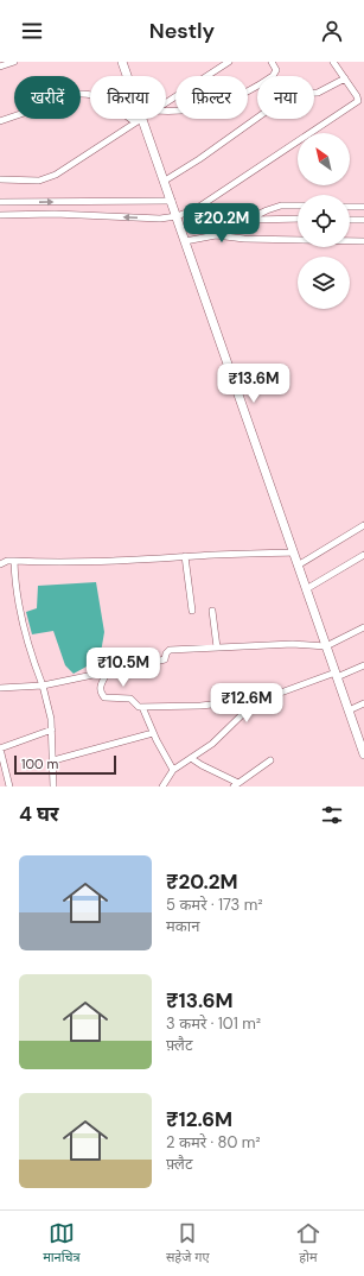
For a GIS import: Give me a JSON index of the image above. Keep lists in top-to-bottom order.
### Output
{
  "scale_bar": "100 m",
  "north": "top left",
  "page": {
    "header": "Nestly",
    "chip": [
      "खरीदें",
      "किराया",
      "फ़िल्टर",
      "नया"
    ],
    "price": [
      "₹20.2M",
      "₹13.6M",
      "₹10.5M",
      "₹12.6M"
    ],
    "scale": "100 m",
    "heading": "4 घर",
    "list": [
      {
        "name": "₹20.2M",
        "note": "5 कमरे · 173 m² · मकान"
      },
      {
        "name": "₹13.6M",
        "note": "3 कमरे · 101 m² · फ़्लैट"
      },
      {
        "name": "₹12.6M",
        "note": "2 कमरे · 80 m² · फ़्लैट"
      }
    ],
    "tabs": ["मानचित्र", "सहेजे गए", "होम"]
  }
}
